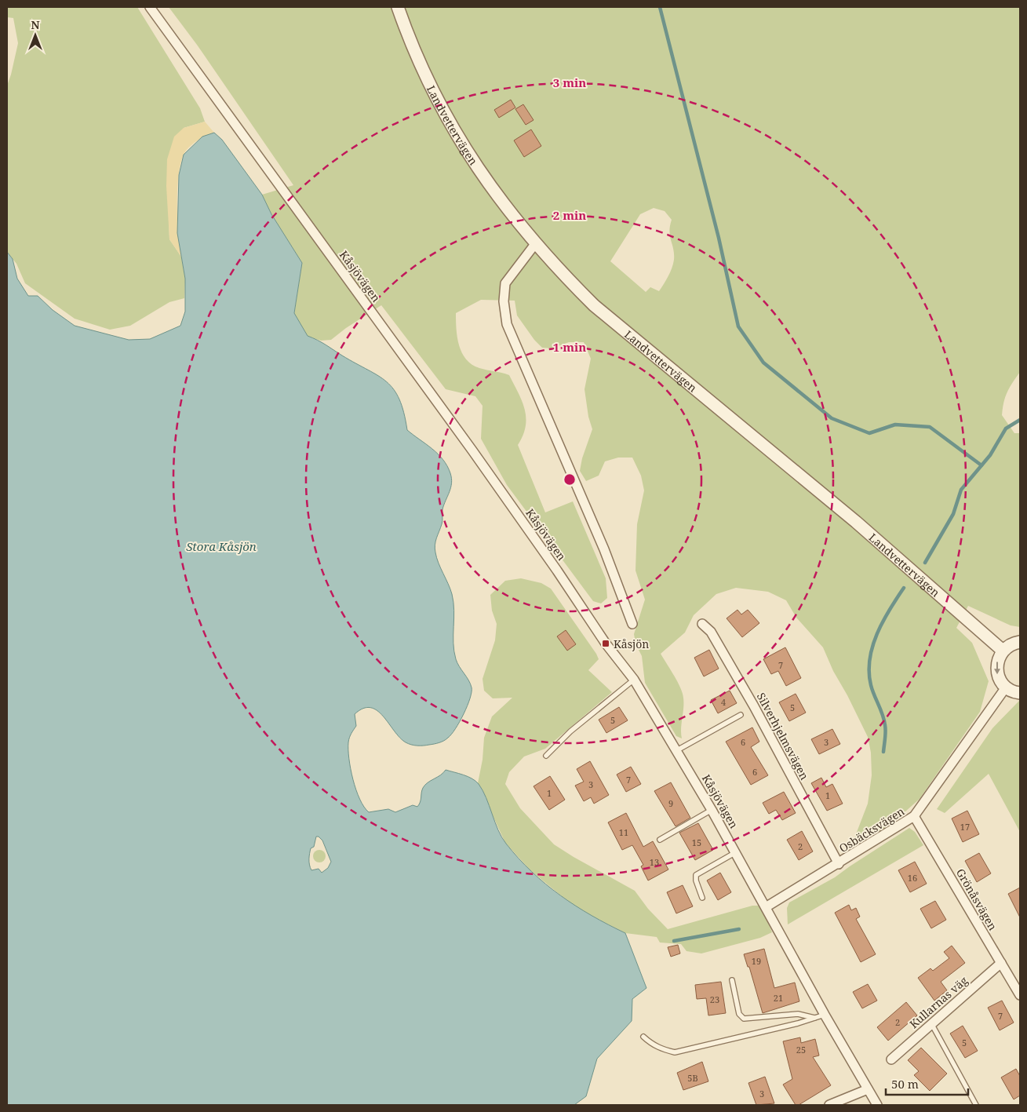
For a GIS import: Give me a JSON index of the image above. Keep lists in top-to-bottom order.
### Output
{
  "streets": {
    "street": [
      "Landvettervägen",
      "Kåsjövägen",
      "Silverhjelmsvägen",
      "Osbäcksvägen",
      "Grönåsvägen",
      "Kullarnas väg"
    ]
  },
  "crossings": [
    ["Kåsjövägen", "Osbäcksvägen"],
    ["Silverhjelmsvägen", "Osbäcksvägen"],
    ["Osbäcksvägen", "Grönåsvägen"],
    ["Grönåsvägen", "Kullarnas väg"]
  ],
  "water": ["Stora Kåsjön"],
  "places": {
    "transit": ["Kåsjön"]
  },
  "house_numbers": [
    "7",
    "4",
    "5",
    "5",
    "6",
    "3",
    "6",
    "7",
    "3",
    "1",
    "1",
    "9",
    "17",
    "11",
    "15",
    "2",
    "13",
    "16",
    "19",
    "21",
    "23",
    "7",
    "2",
    "5",
    "25",
    "5B",
    "3"
  ],
  "scale_bar": "50 m",
  "north": "top",
  "rings": ["3 min", "2 min", "1 min"]
}
